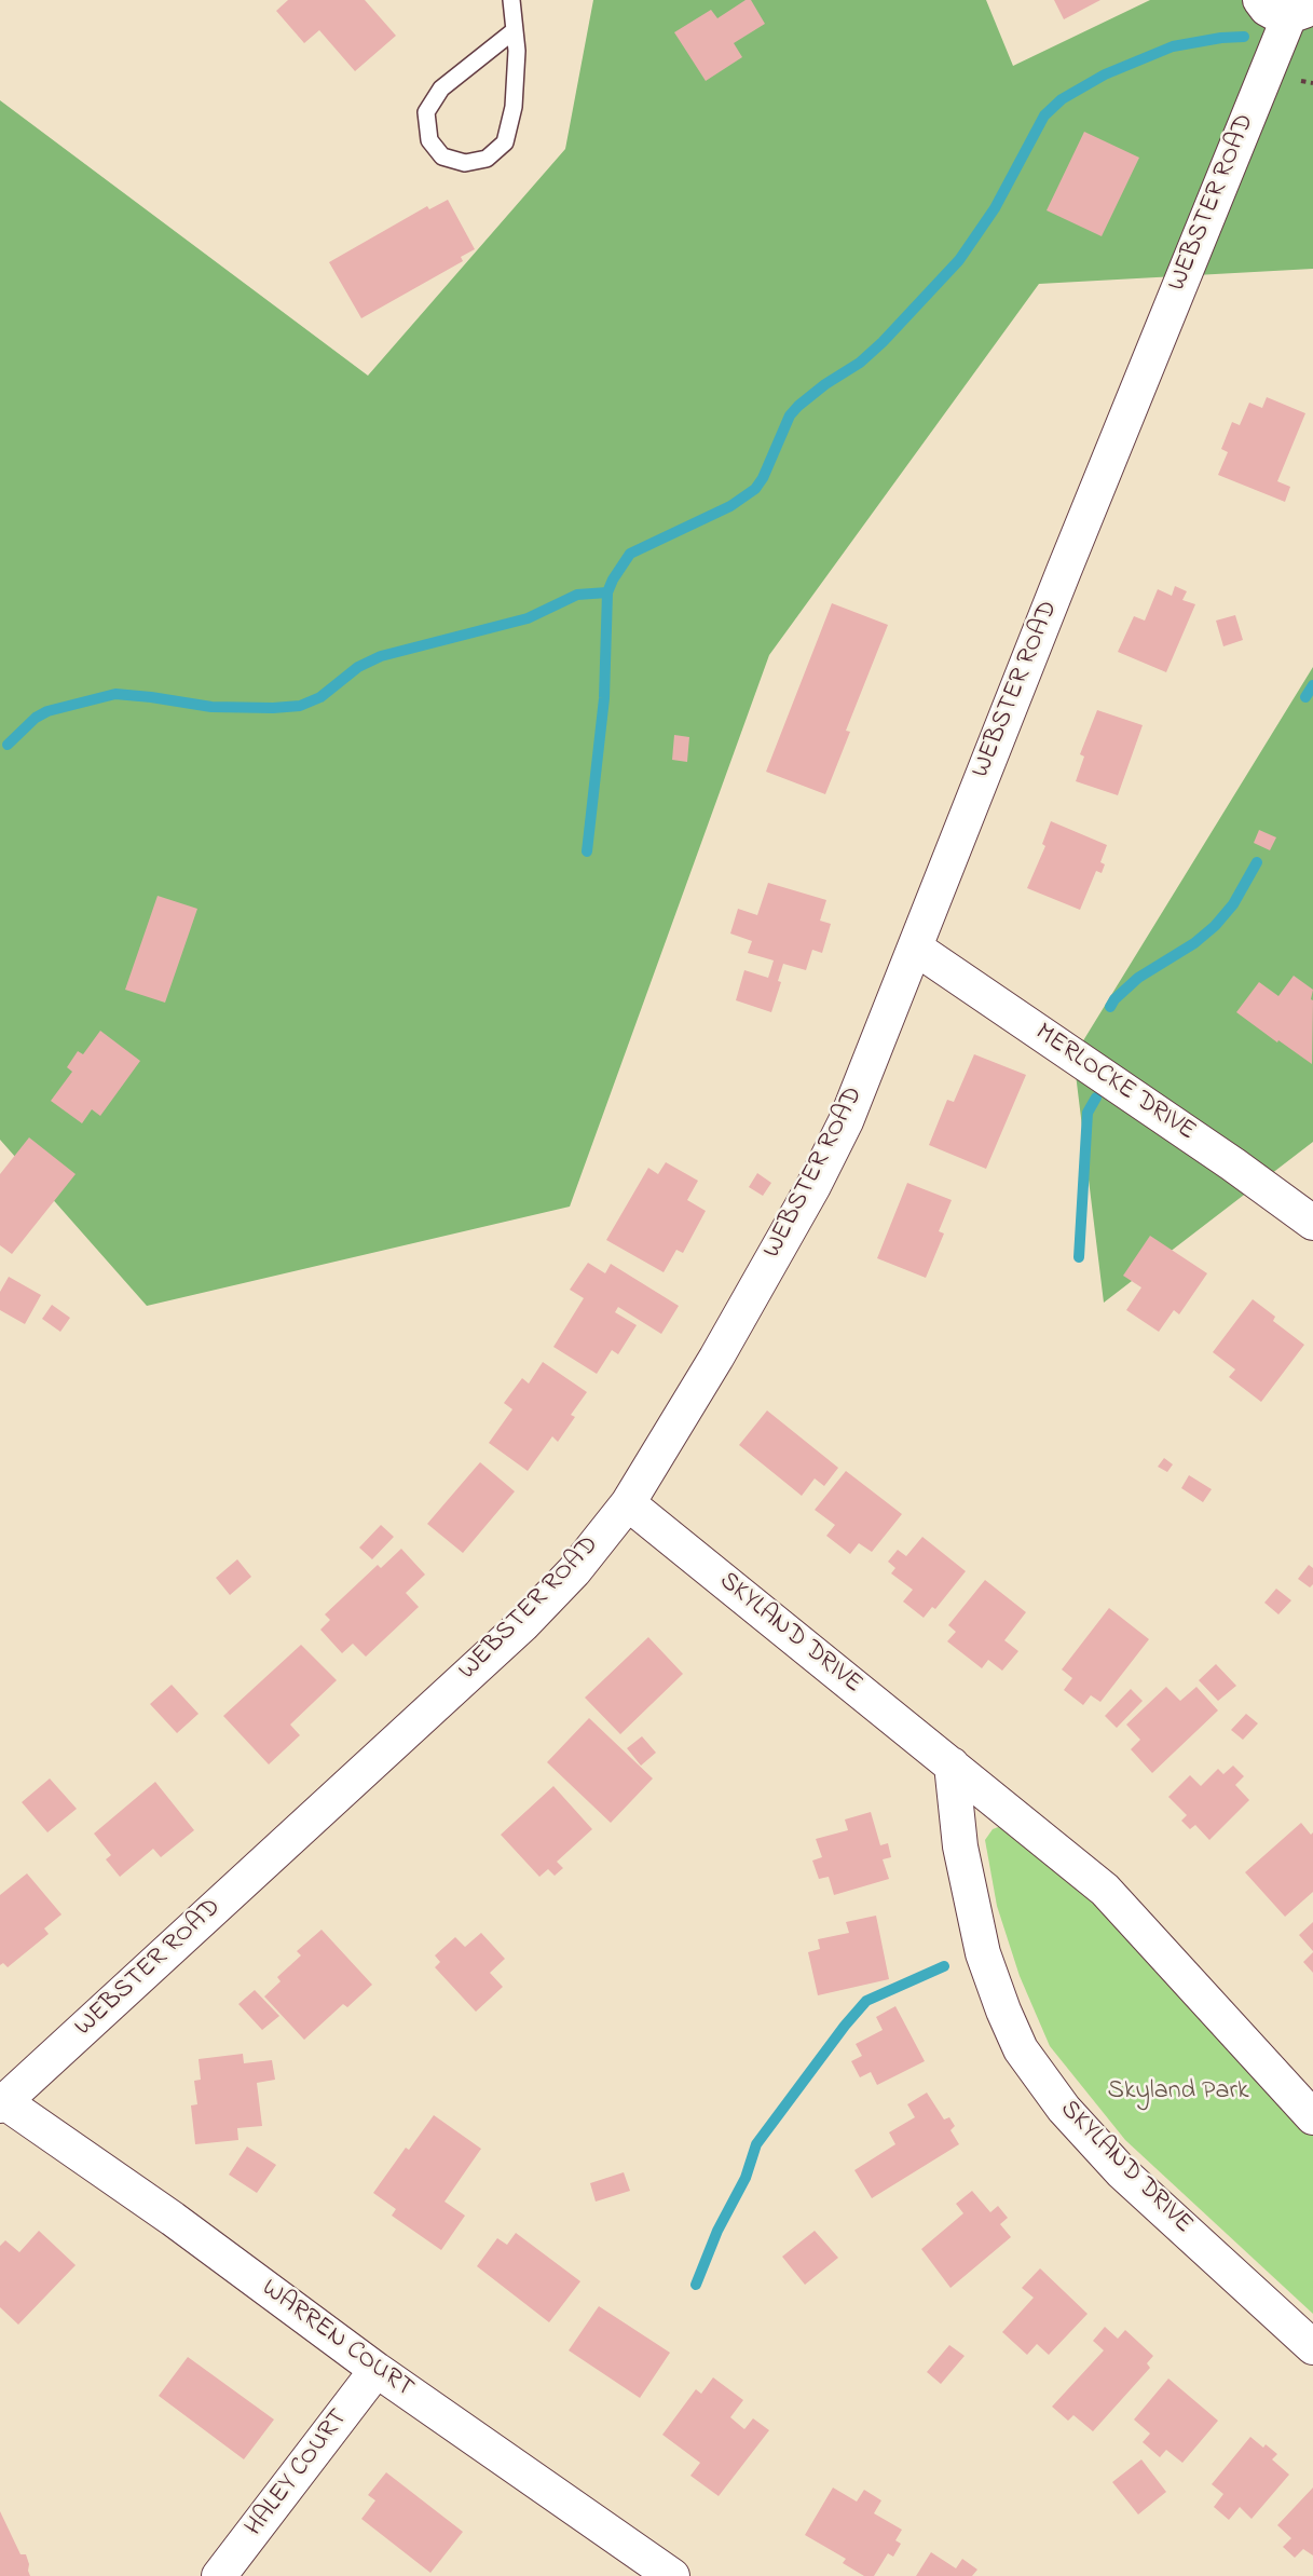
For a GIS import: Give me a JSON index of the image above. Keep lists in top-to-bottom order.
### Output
{
  "streets": {
    "street": [
      "WEBSTER ROAD",
      "MERLOCKE DRIVE",
      "SKYLAND DRIVE",
      "WARREN COURT",
      "HALEY COURT"
    ]
  },
  "crossings": [
    ["WEBSTER ROAD", "MERLOCKE DRIVE"],
    ["WEBSTER ROAD", "SKYLAND DRIVE"],
    ["WEBSTER ROAD", "WARREN COURT"],
    ["WARREN COURT", "HALEY COURT"]
  ],
  "parks": ["Skyland Park"]
}
